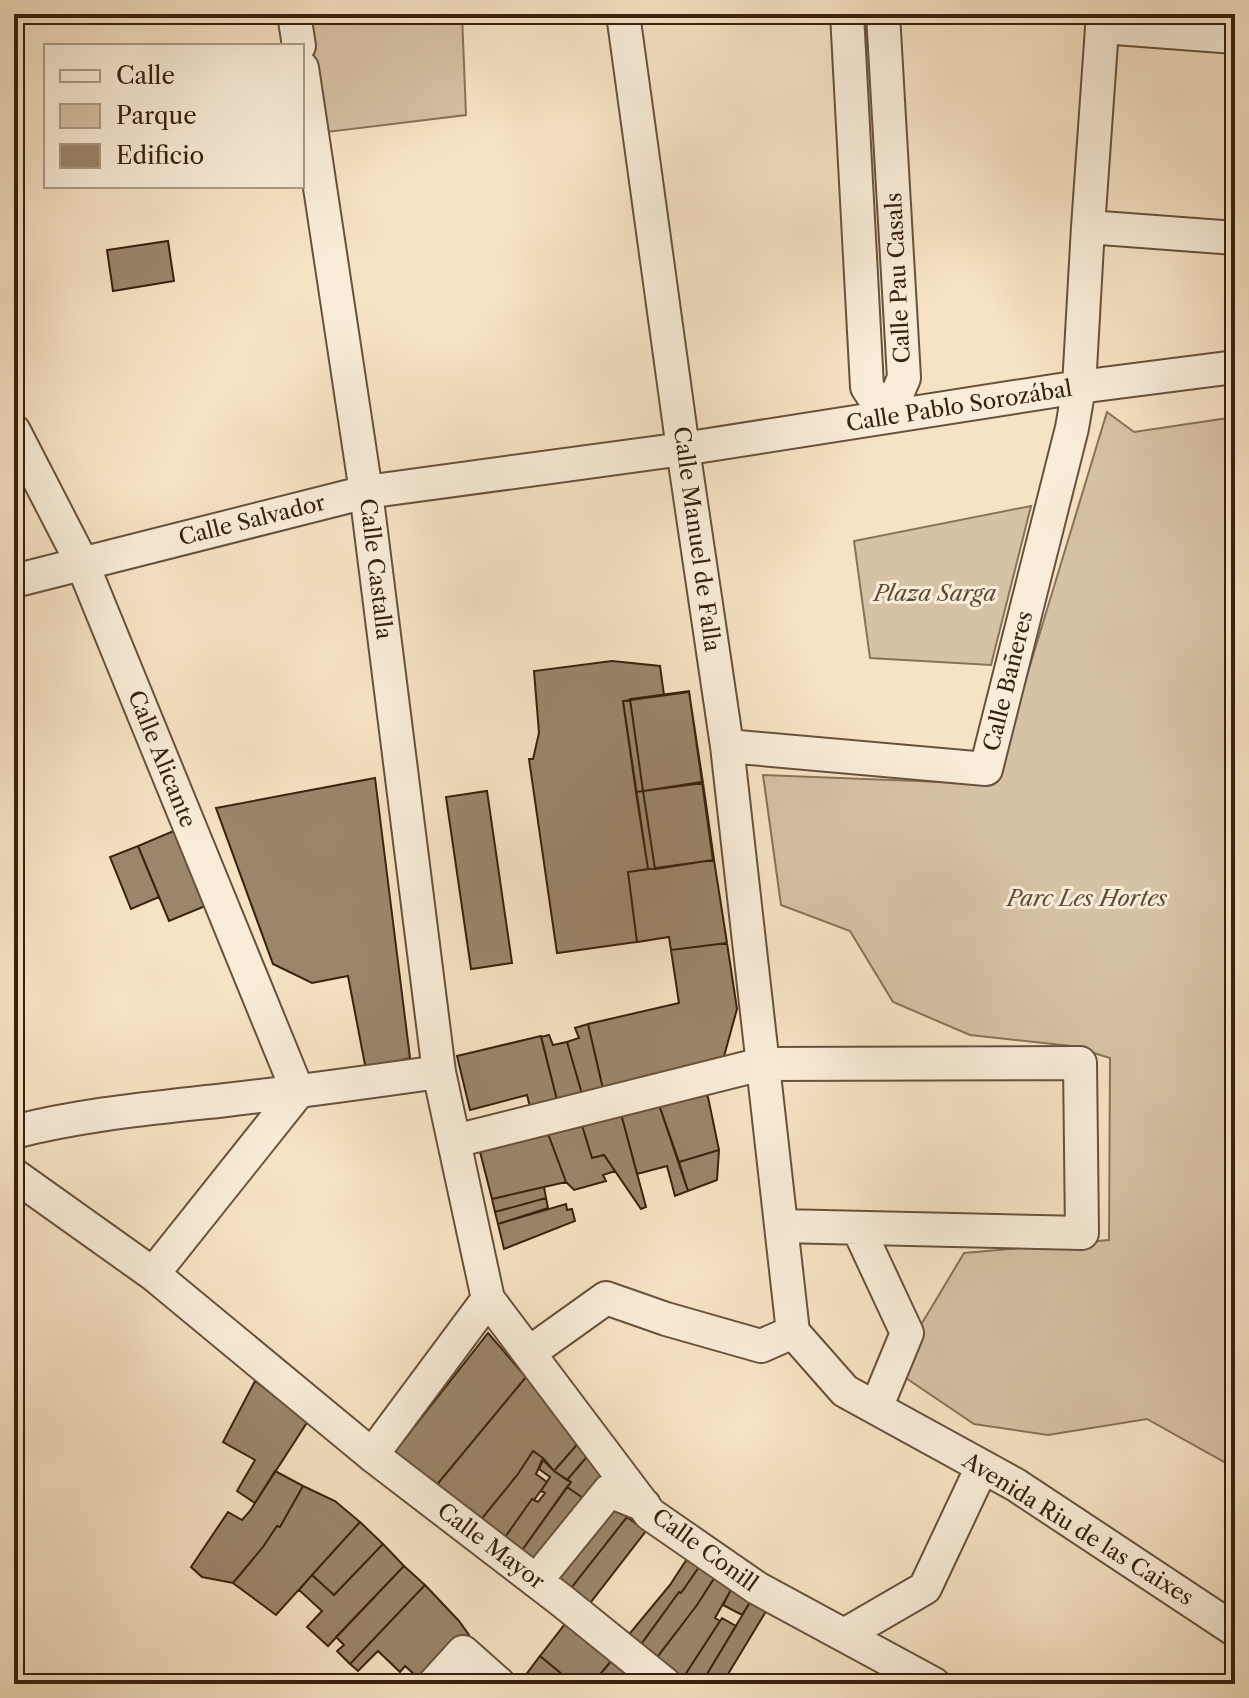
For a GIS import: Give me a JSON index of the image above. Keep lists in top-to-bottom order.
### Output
{
  "streets": {
    "street": [
      "Calle Pau Casals",
      "Calle Pablo Sorozábal",
      "Calle Salvador",
      "Calle Manuel de Falla",
      "Calle Castalla",
      "Calle Bañeres",
      "Calle Alicante",
      "Avenida Riu de las Caixes",
      "Calle Mayor",
      "Calle Conill"
    ]
  },
  "crossings": [
    ["Calle Pau Casals", "Calle Pablo Sorozábal"],
    ["Calle Pablo Sorozábal", "Calle Salvador"],
    ["Calle Pablo Sorozábal", "Calle Manuel de Falla"],
    ["Calle Pablo Sorozábal", "Calle Bañeres"],
    ["Calle Salvador", "Calle Manuel de Falla"],
    ["Calle Salvador", "Calle Castalla"],
    ["Calle Salvador", "Calle Alicante"],
    ["Calle Manuel de Falla", "Calle Bañeres"],
    ["Calle Castalla", "Calle Conill"]
  ],
  "parks": ["Plaza Sarga", "Parc Les Hortes"],
  "legend": ["Calle", "Parque", "Edificio"]
}
